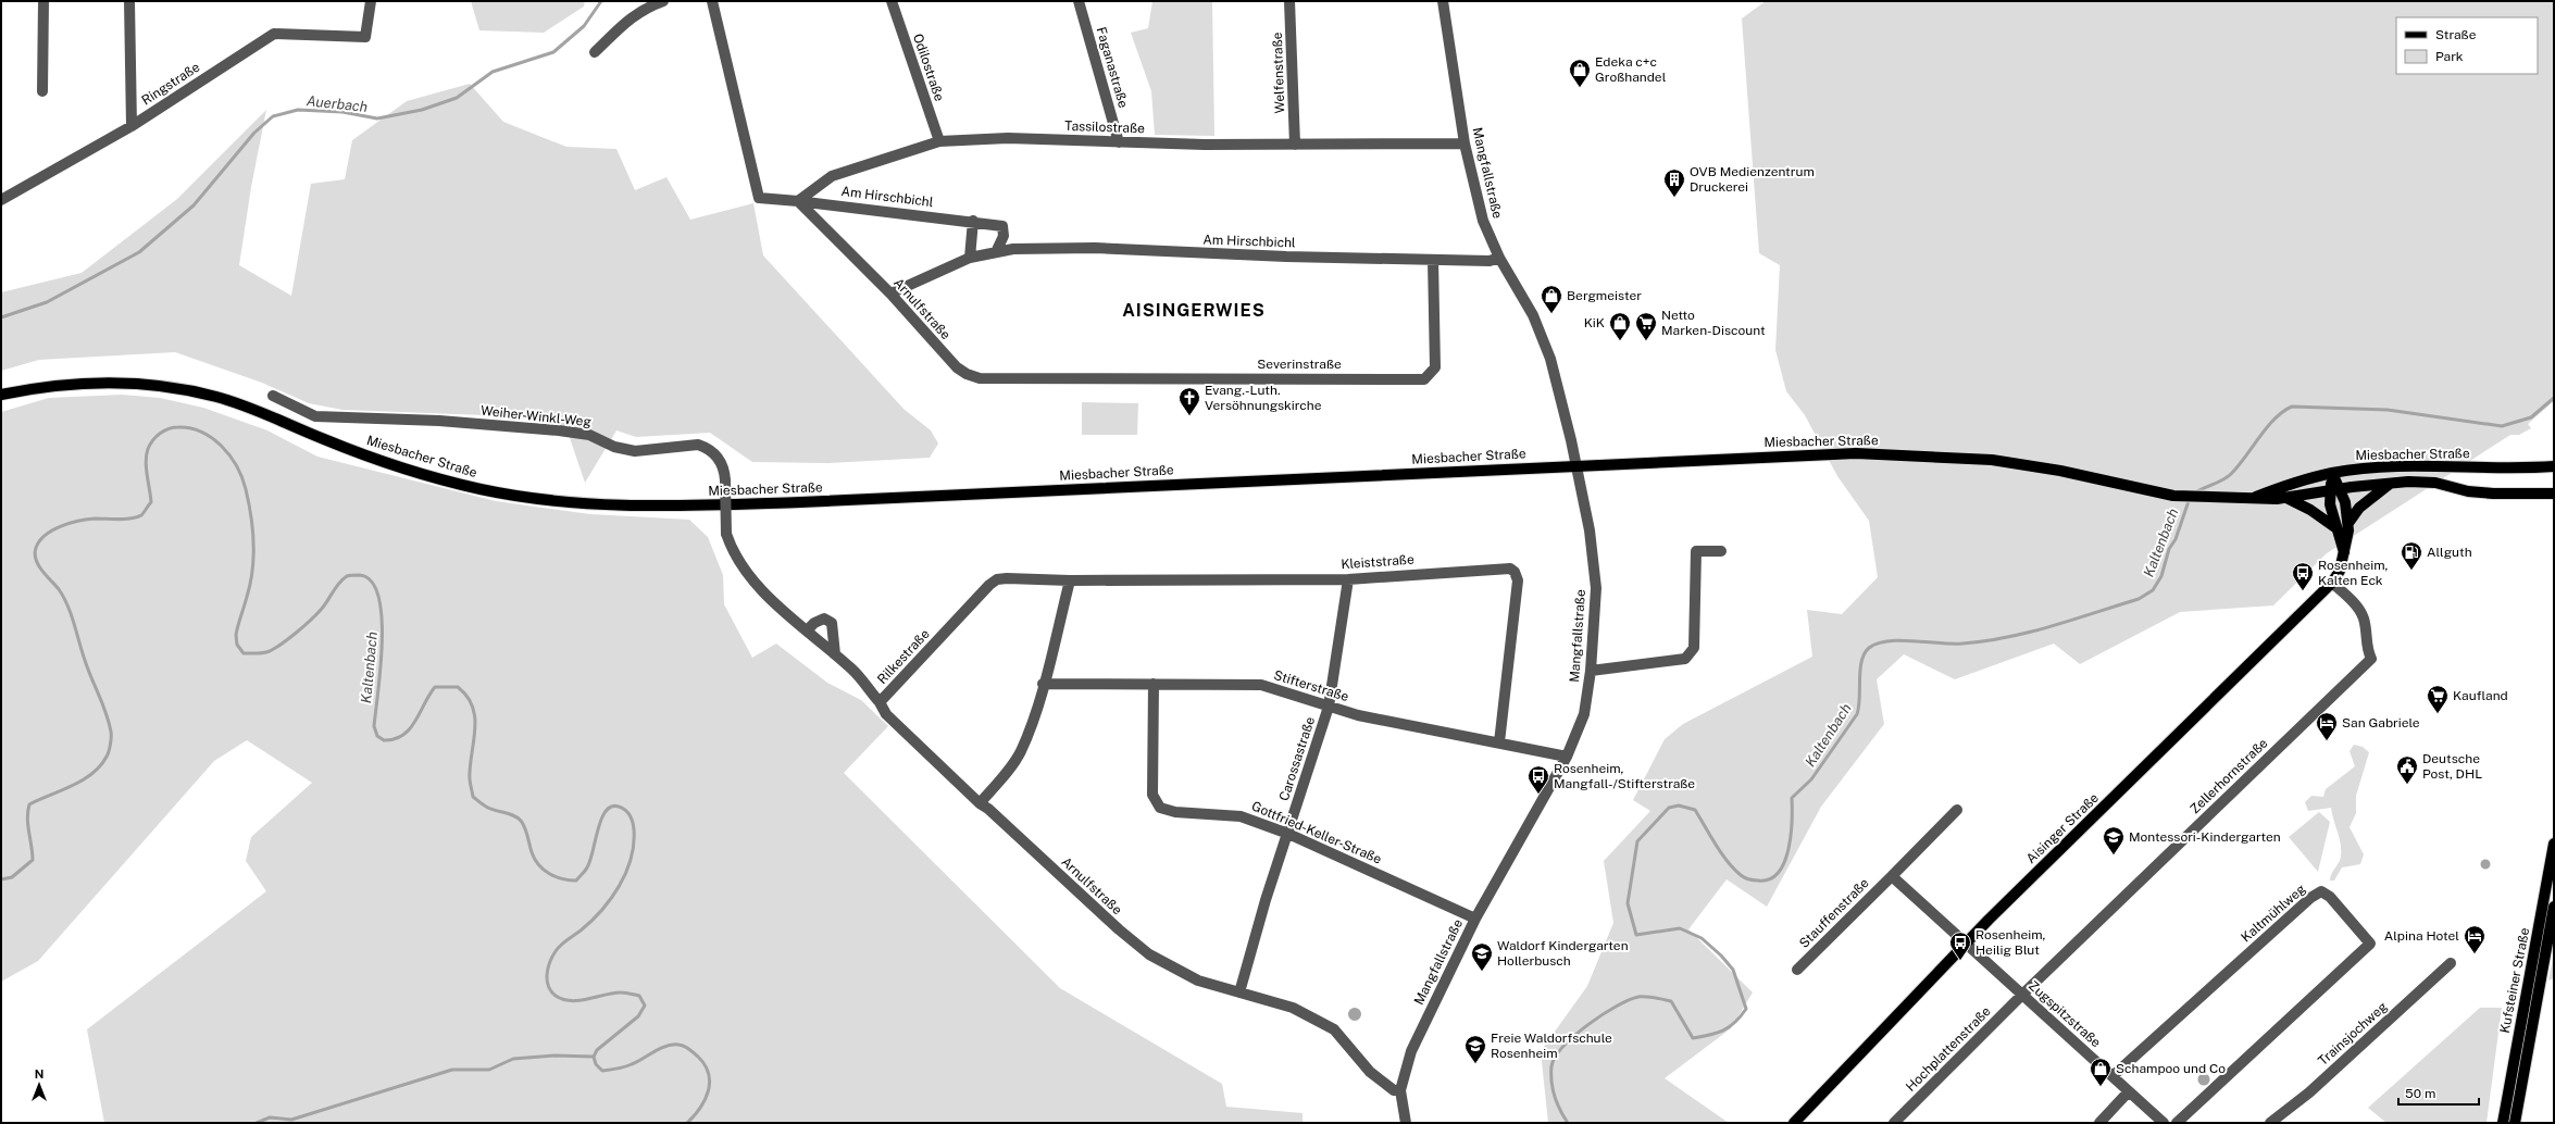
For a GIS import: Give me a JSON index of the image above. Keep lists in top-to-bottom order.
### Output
{
  "streets": {
    "main road": ["Miesbacher Straße", "Aisinger Straße", "Kufsteiner Straße"],
    "street": [
      "Odilostraße",
      "Faganastraße",
      "Welfenstraße",
      "Ringstraße",
      "Tassilostraße",
      "Mangfallstraße",
      "Am Hirschbichl",
      "Arnulfstraße",
      "Severinstraße",
      "Weiher-Winkl-Weg",
      "Kleiststraße",
      "Rilkestraße",
      "Stifterstraße",
      "Carossastraße",
      "Zellerhornstraße",
      "Gottfried-Keller-Straße",
      "Stauffenstraße",
      "Kaltmühlweg",
      "Zugspitzstraße",
      "Trainsjochweg",
      "Hochplattenstraße"
    ]
  },
  "crossings": [
    ["Odilostraße", "Tassilostraße"],
    ["Faganastraße", "Tassilostraße"],
    ["Welfenstraße", "Tassilostraße"],
    ["Tassilostraße", "Mangfallstraße"],
    ["Tassilostraße", "Am Hirschbichl"],
    ["Tassilostraße", "Arnulfstraße"],
    ["Mangfallstraße", "Am Hirschbichl"],
    ["Mangfallstraße", "Arnulfstraße"],
    ["Mangfallstraße", "Miesbacher Straße"],
    ["Mangfallstraße", "Stifterstraße"],
    ["Mangfallstraße", "Gottfried-Keller-Straße"],
    ["Am Hirschbichl", "Arnulfstraße"],
    ["Am Hirschbichl", "Severinstraße"],
    ["Arnulfstraße", "Severinstraße"],
    ["Arnulfstraße", "Rilkestraße"],
    ["Arnulfstraße", "Carossastraße"],
    ["Weiher-Winkl-Weg", "Rilkestraße"],
    ["Miesbacher Straße", "Aisinger Straße"],
    ["Kleiststraße", "Rilkestraße"],
    ["Kleiststraße", "Stifterstraße"],
    ["Kleiststraße", "Carossastraße"],
    ["Stifterstraße", "Carossastraße"],
    ["Stifterstraße", "Gottfried-Keller-Straße"],
    ["Carossastraße", "Gottfried-Keller-Straße"],
    ["Zellerhornstraße", "Aisinger Straße"],
    ["Zellerhornstraße", "Zugspitzstraße"],
    ["Zellerhornstraße", "Hochplattenstraße"],
    ["Aisinger Straße", "Zugspitzstraße"],
    ["Kaltmühlweg", "Zugspitzstraße"],
    ["Zugspitzstraße", "Hochplattenstraße"]
  ],
  "districts": ["AISINGERWIES"],
  "water": ["Auerbach", "Kaltenbach"],
  "places": {
    "shop": [
      "Edeka c+c Großhandel",
      "Bergmeister",
      "KiK",
      "Schampoo und Co"
    ],
    "building": ["OVB Medienzentrum Druckerei"],
    "supermarket": ["Netto Marken-Discount", "Kaufland"],
    "church": ["Evang.-Luth. Versöhnungskirche"],
    "fuel station": ["Allguth"],
    "bus stop": ["Rosenheim, Kalten Eck", "Rosenheim, Mangfall-/Stifterstraße", "Rosenheim, Heilig Blut"],
    "hotel": ["San Gabriele", "Alpina Hotel"],
    "public building": ["Deutsche Post, DHL"],
    "school or university": ["Montessori-Kindergarten", "Waldorf Kindergarten Hollerbusch", "Freie Waldorfschule Rosenheim"]
  },
  "legend": ["Straße", "Park"],
  "scale_bar": "50 m",
  "north": "top"
}
